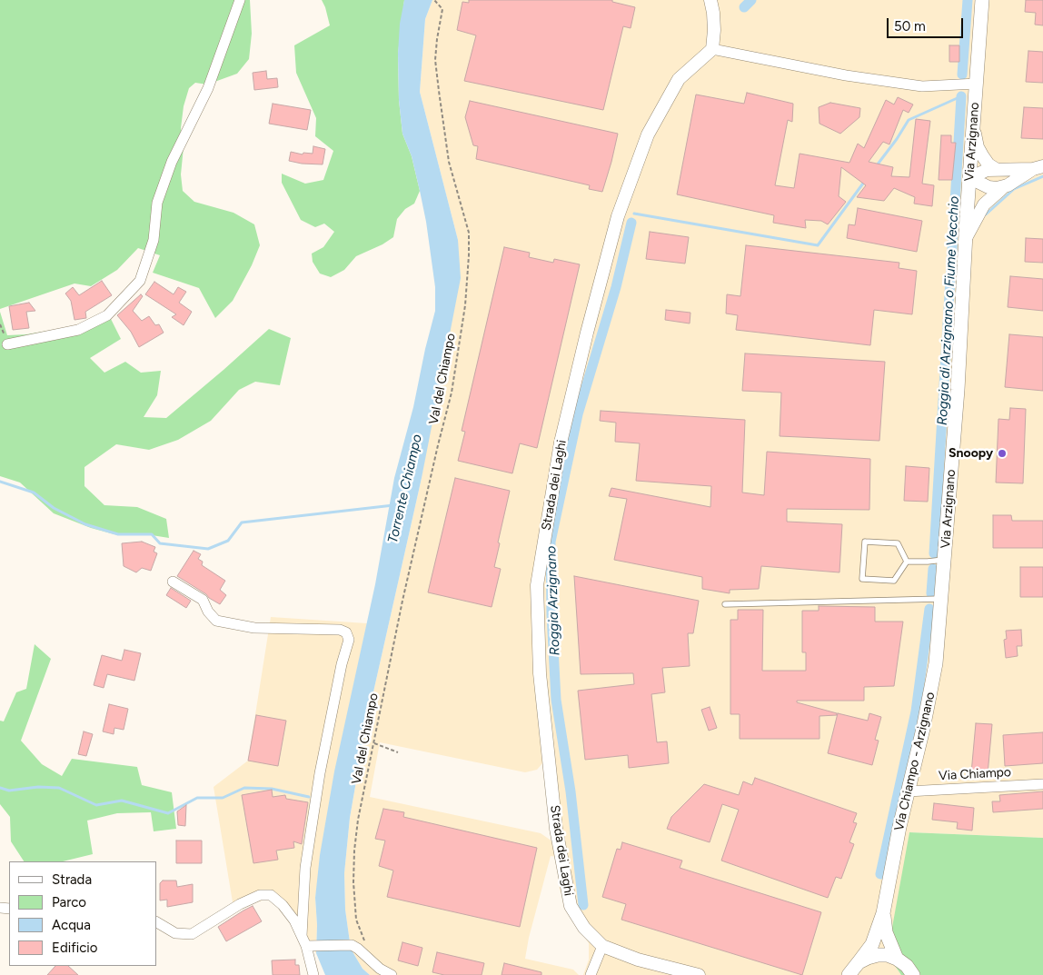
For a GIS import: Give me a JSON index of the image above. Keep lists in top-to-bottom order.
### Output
{
  "streets": {
    "main road": ["Via Arzignano", "Via Chiampo - Arzignano"],
    "street": ["Strada dei Laghi", "Via Chiampo"],
    "path": ["Val del Chiampo"]
  },
  "crossings": [
    ["Via Arzignano", "Via Chiampo - Arzignano"],
    ["Via Chiampo - Arzignano", "Via Chiampo"]
  ],
  "water": ["Roggia di Arzignano o Fiume Vecchio", "Torrente Chiampo", "Roggia Arzignano"],
  "places": ["Snoopy"],
  "legend": [
    "Strada",
    "Parco",
    "Acqua",
    "Edificio"
  ],
  "scale_bar": "50 m"
}
